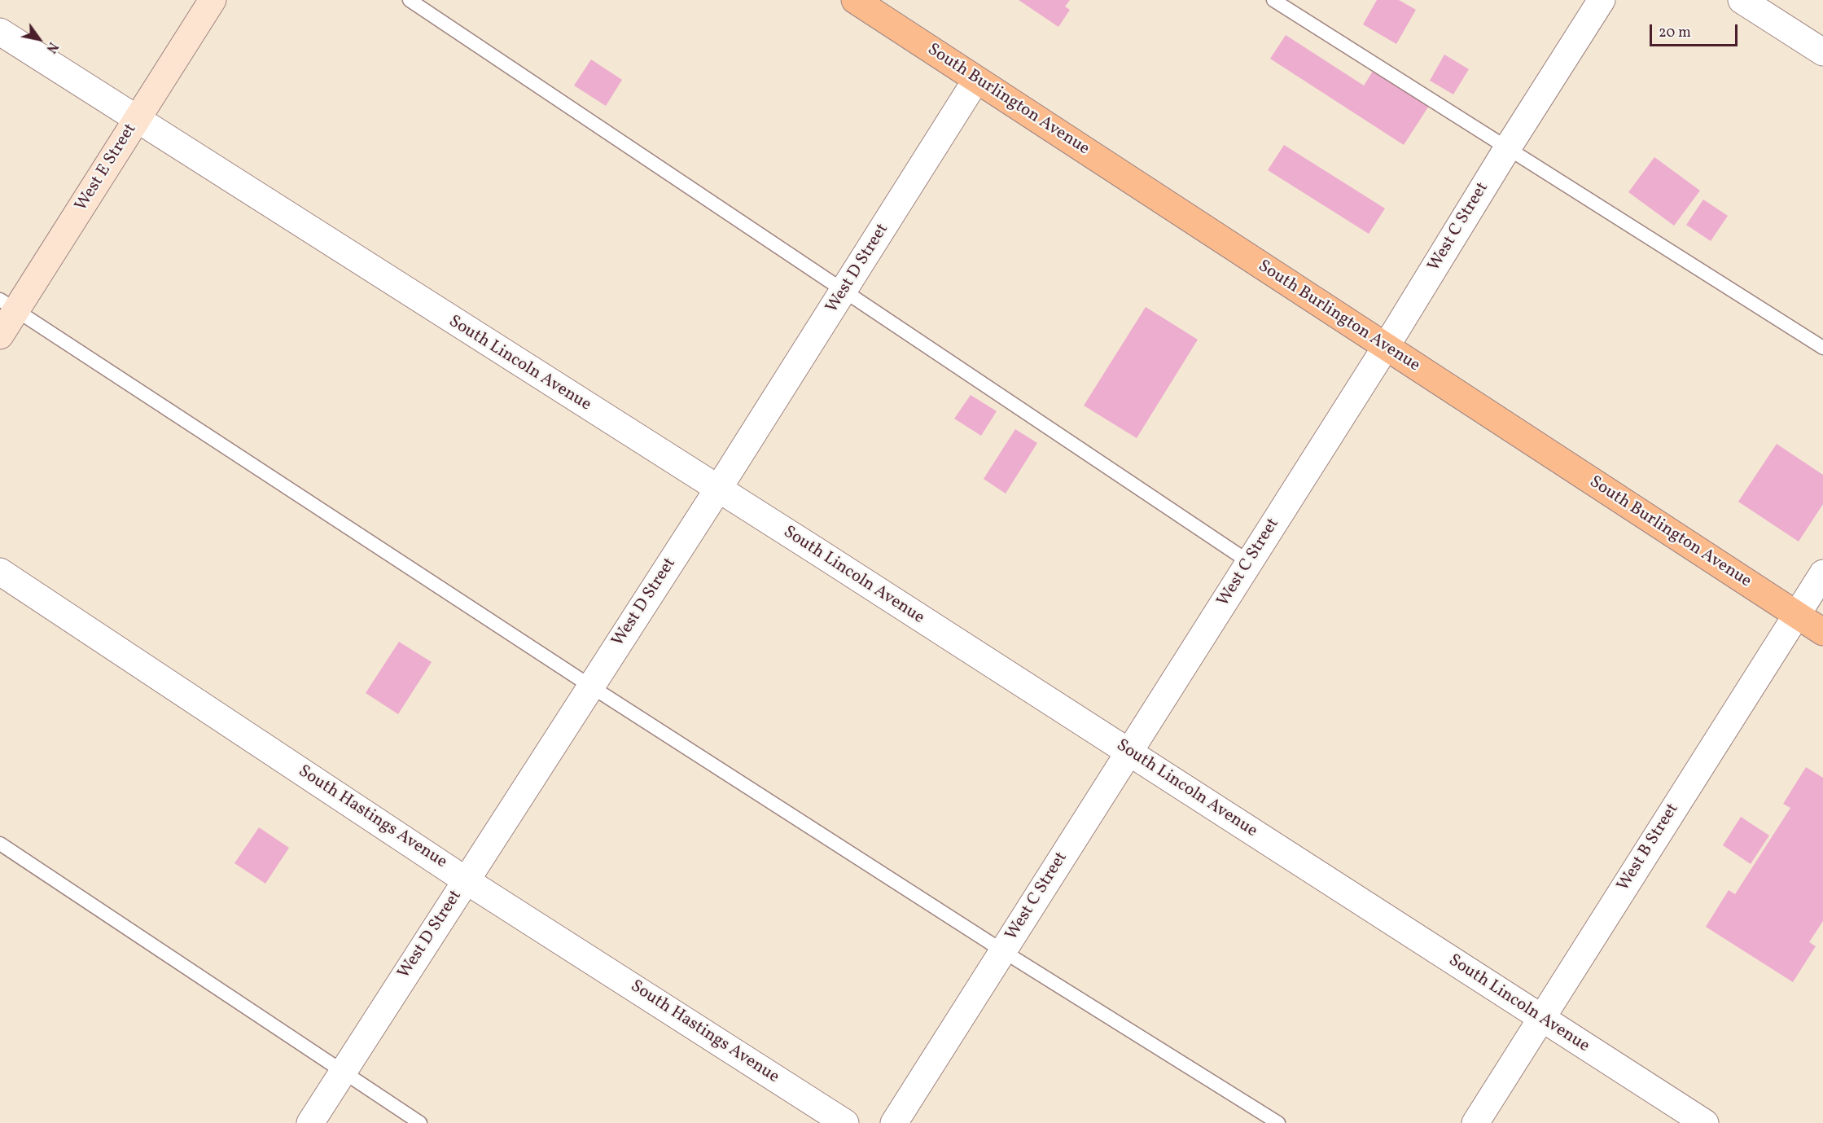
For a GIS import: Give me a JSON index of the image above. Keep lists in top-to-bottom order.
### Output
{
  "streets": {
    "highway": ["South Burlington Avenue"],
    "main road": ["West E Street"],
    "street": [
      "West C Street",
      "West D Street",
      "South Lincoln Avenue",
      "South Hastings Avenue",
      "West B Street"
    ]
  },
  "crossings": [
    ["South Burlington Avenue", "West C Street"],
    ["South Burlington Avenue", "West D Street"],
    ["South Burlington Avenue", "West B Street"],
    ["West E Street", "South Lincoln Avenue"],
    ["West C Street", "South Lincoln Avenue"],
    ["West D Street", "South Lincoln Avenue"],
    ["West D Street", "South Hastings Avenue"],
    ["South Lincoln Avenue", "West B Street"]
  ],
  "scale_bar": "20 m",
  "north": "bottom right"
}
